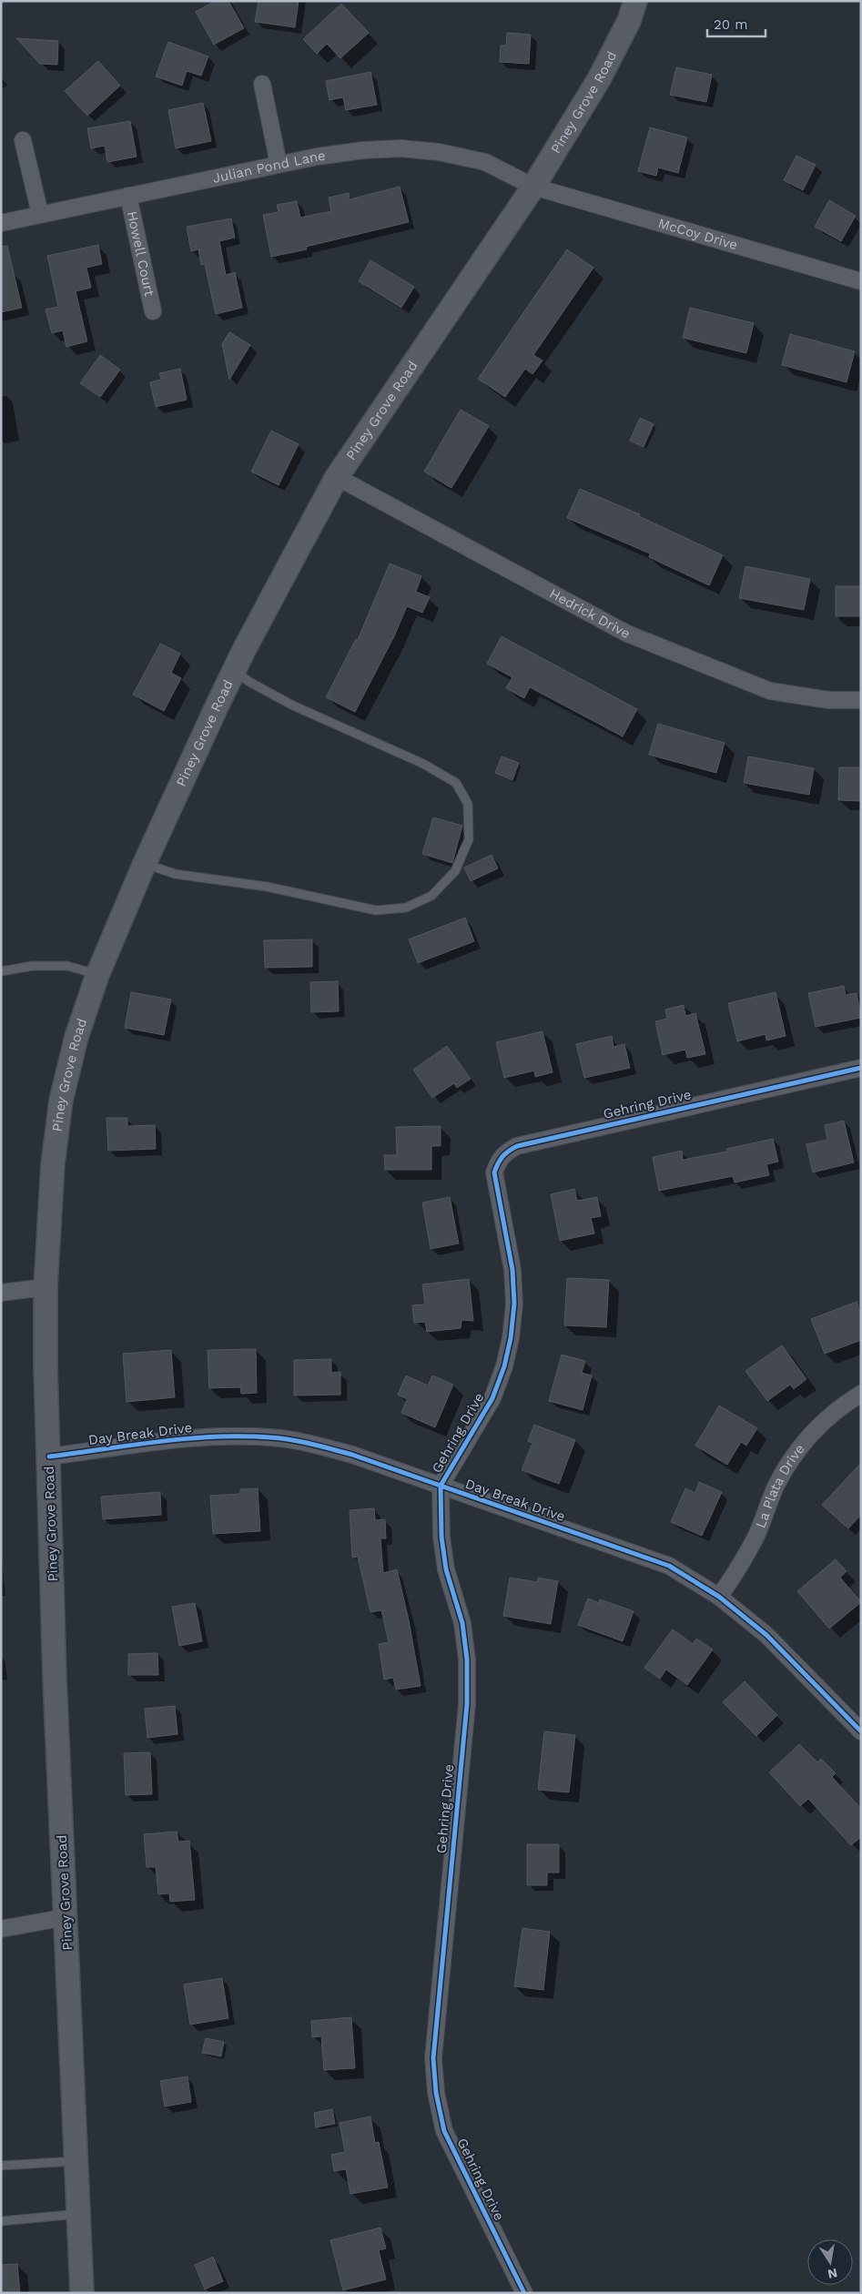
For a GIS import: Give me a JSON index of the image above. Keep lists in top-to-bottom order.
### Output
{
  "streets": {
    "main road": ["Piney Grove Road"],
    "street": [
      "Julian Pond Lane",
      "McCoy Drive",
      "Howell Court",
      "Hedrick Drive",
      "Gehring Drive",
      "Day Break Drive",
      "La Plata Drive"
    ]
  },
  "crossings": [
    ["Piney Grove Road", "Julian Pond Lane"],
    ["Piney Grove Road", "McCoy Drive"],
    ["Piney Grove Road", "Hedrick Drive"],
    ["Piney Grove Road", "Day Break Drive"],
    ["Julian Pond Lane", "McCoy Drive"],
    ["Julian Pond Lane", "Howell Court"],
    ["Gehring Drive", "Day Break Drive"],
    ["Day Break Drive", "La Plata Drive"]
  ],
  "scale_bar": "20 m",
  "north": "bottom"
}
